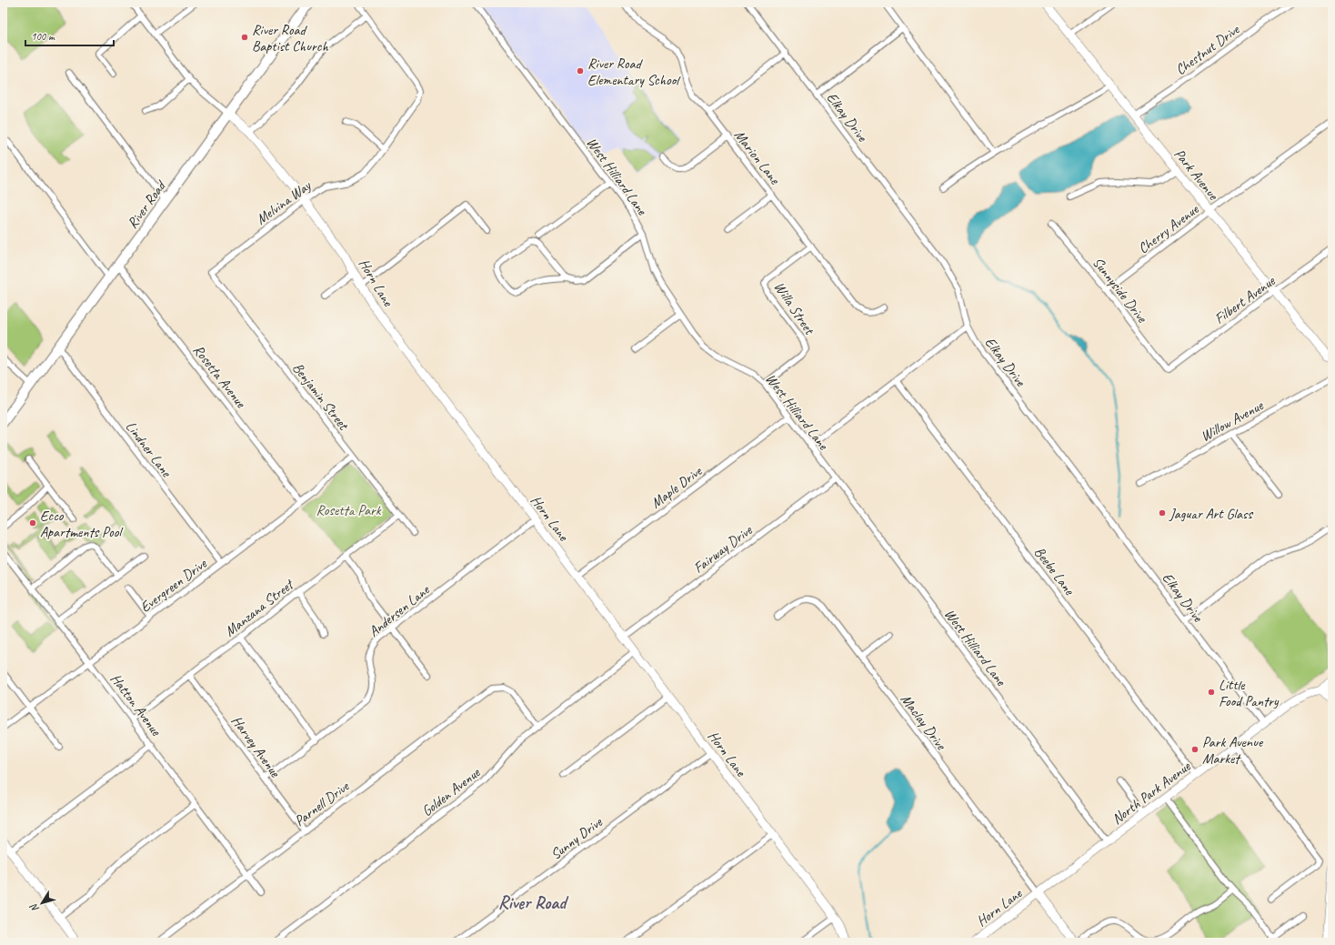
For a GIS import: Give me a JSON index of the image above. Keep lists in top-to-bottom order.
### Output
{
  "streets": {
    "main road": ["River Road"],
    "street": [
      "Chestnut Drive",
      "Elkay Drive",
      "Marion Lane",
      "Park Avenue",
      "West Hilliard Lane",
      "Melvina Way",
      "Cherry Avenue",
      "Horn Lane",
      "Sunnyside Drive",
      "Filbert Avenue",
      "Willa Street",
      "Rosetta Avenue",
      "Benjamin Street",
      "Willow Avenue",
      "Lindner Lane",
      "Maple Drive",
      "Fairway Drive",
      "Beebe Lane",
      "Evergreen Drive",
      "Manzana Street",
      "Andersen Lane",
      "Hatton Avenue",
      "Maclay Drive",
      "Harvey Avenue",
      "Golden Avenue",
      "North Park Avenue",
      "Parnell Drive",
      "Sunny Drive"
    ]
  },
  "crossings": [
    ["Chestnut Drive", "Park Avenue"],
    ["Elkay Drive", "North Park Avenue"],
    ["Marion Lane", "Willa Street"],
    ["Park Avenue", "Cherry Avenue"],
    ["Park Avenue", "Filbert Avenue"],
    ["West Hilliard Lane", "Willa Street"],
    ["West Hilliard Lane", "Maple Drive"],
    ["West Hilliard Lane", "Fairway Drive"],
    ["West Hilliard Lane", "North Park Avenue"],
    ["Melvina Way", "Horn Lane"],
    ["Melvina Way", "Benjamin Street"],
    ["River Road", "Horn Lane"],
    ["River Road", "Rosetta Avenue"],
    ["River Road", "Lindner Lane"],
    ["Cherry Avenue", "Sunnyside Drive"],
    ["Horn Lane", "Maple Drive"],
    ["Horn Lane", "Fairway Drive"],
    ["Horn Lane", "Andersen Lane"],
    ["Horn Lane", "Maclay Drive"],
    ["Horn Lane", "Golden Avenue"],
    ["Horn Lane", "North Park Avenue"],
    ["Horn Lane", "Sunny Drive"],
    ["Sunnyside Drive", "Filbert Avenue"],
    ["Rosetta Avenue", "Evergreen Drive"],
    ["Benjamin Street", "Evergreen Drive"],
    ["Benjamin Street", "Manzana Street"],
    ["Lindner Lane", "Evergreen Drive"],
    ["Beebe Lane", "North Park Avenue"],
    ["Evergreen Drive", "Hatton Avenue"],
    ["Manzana Street", "Hatton Avenue"],
    ["Manzana Street", "Harvey Avenue"],
    ["Andersen Lane", "Harvey Avenue"],
    ["Hatton Avenue", "Parnell Drive"],
    ["Maclay Drive", "North Park Avenue"],
    ["Harvey Avenue", "Parnell Drive"],
    ["Golden Avenue", "Parnell Drive"]
  ],
  "districts": ["River Road"],
  "parks": ["Rosetta Park"],
  "places": [
    "River Road Baptist Church",
    "River Road Elementary School",
    "Jaguar Art Glass",
    "Ecco Apartments Pool",
    "Little Food Pantry",
    "Park Avenue Market"
  ],
  "scale_bar": "100 m",
  "north": "bottom left"
}
